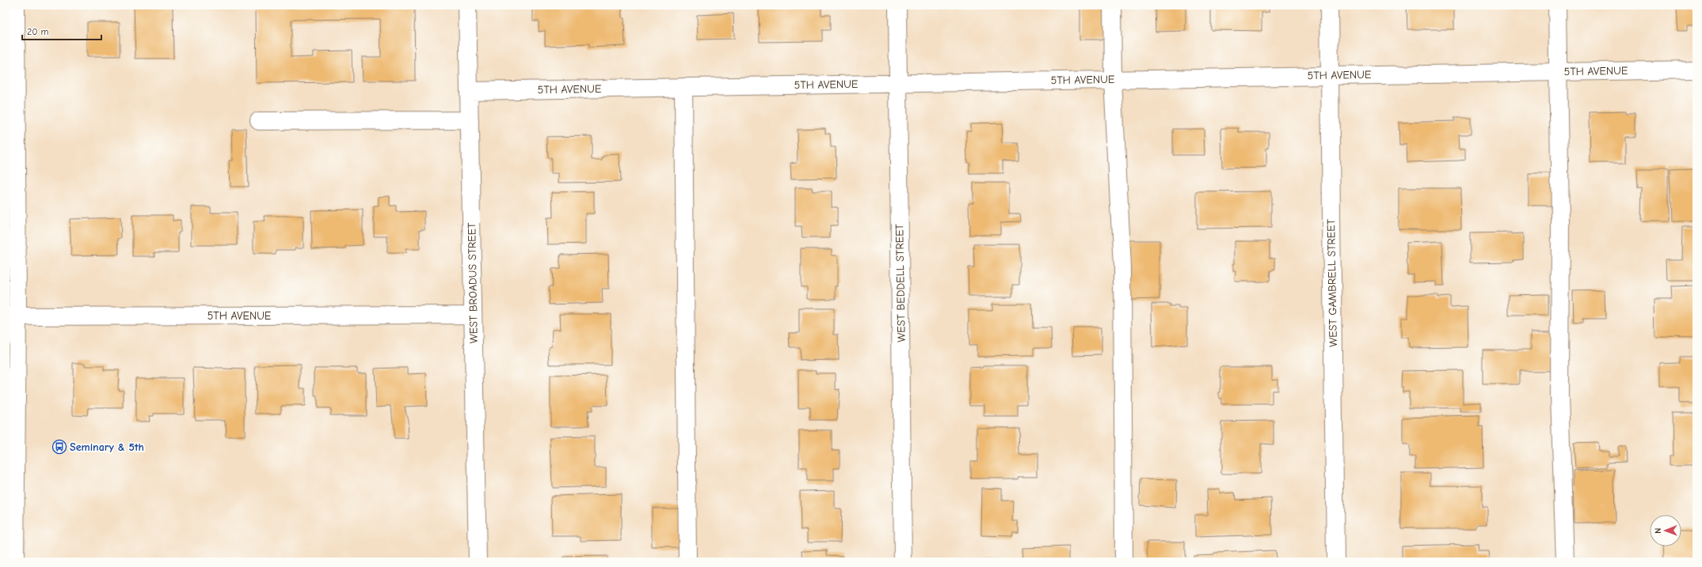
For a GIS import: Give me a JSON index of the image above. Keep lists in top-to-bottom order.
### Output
{
  "streets": {
    "street": [
      "5TH AVENUE",
      "WEST BROADUS STREET",
      "WEST BEDDELL STREET",
      "WEST GAMBRELL STREET"
    ]
  },
  "crossings": [
    ["5TH AVENUE", "WEST BROADUS STREET"],
    ["5TH AVENUE", "WEST BEDDELL STREET"],
    ["5TH AVENUE", "WEST GAMBRELL STREET"]
  ],
  "places": {
    "bus stop": ["Seminary & 5th"]
  },
  "scale_bar": "20 m",
  "north": "left"
}
